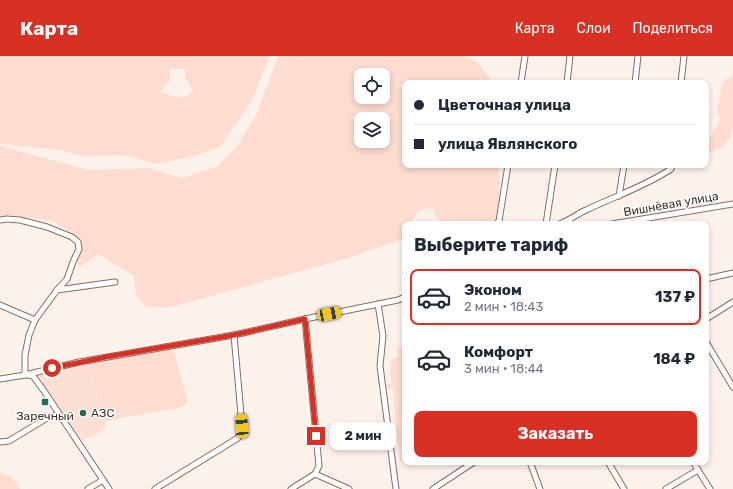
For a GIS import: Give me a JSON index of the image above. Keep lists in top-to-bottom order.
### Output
{
  "streets": {
    "street": ["Вишнёвая улица"]
  },
  "places": {
    "transit": ["Заречный"],
    "other": ["АЗС"]
  },
  "page": {
    "header": "Карта",
    "nav": ["Карта", "Слои", "Поделиться"],
    "banner": ["Цветочная улица", "улица Являнского"],
    "heading": "Выберите тариф",
    "list": [
      {
        "name": "Эконом",
        "note": "2 мин · 18:43",
        "value": "137 ₽"
      },
      {
        "name": "Комфорт",
        "note": "3 мин · 18:44",
        "value": "184 ₽"
      }
    ],
    "buttons": "Заказать",
    "bubble": "2 мин"
  }
}
